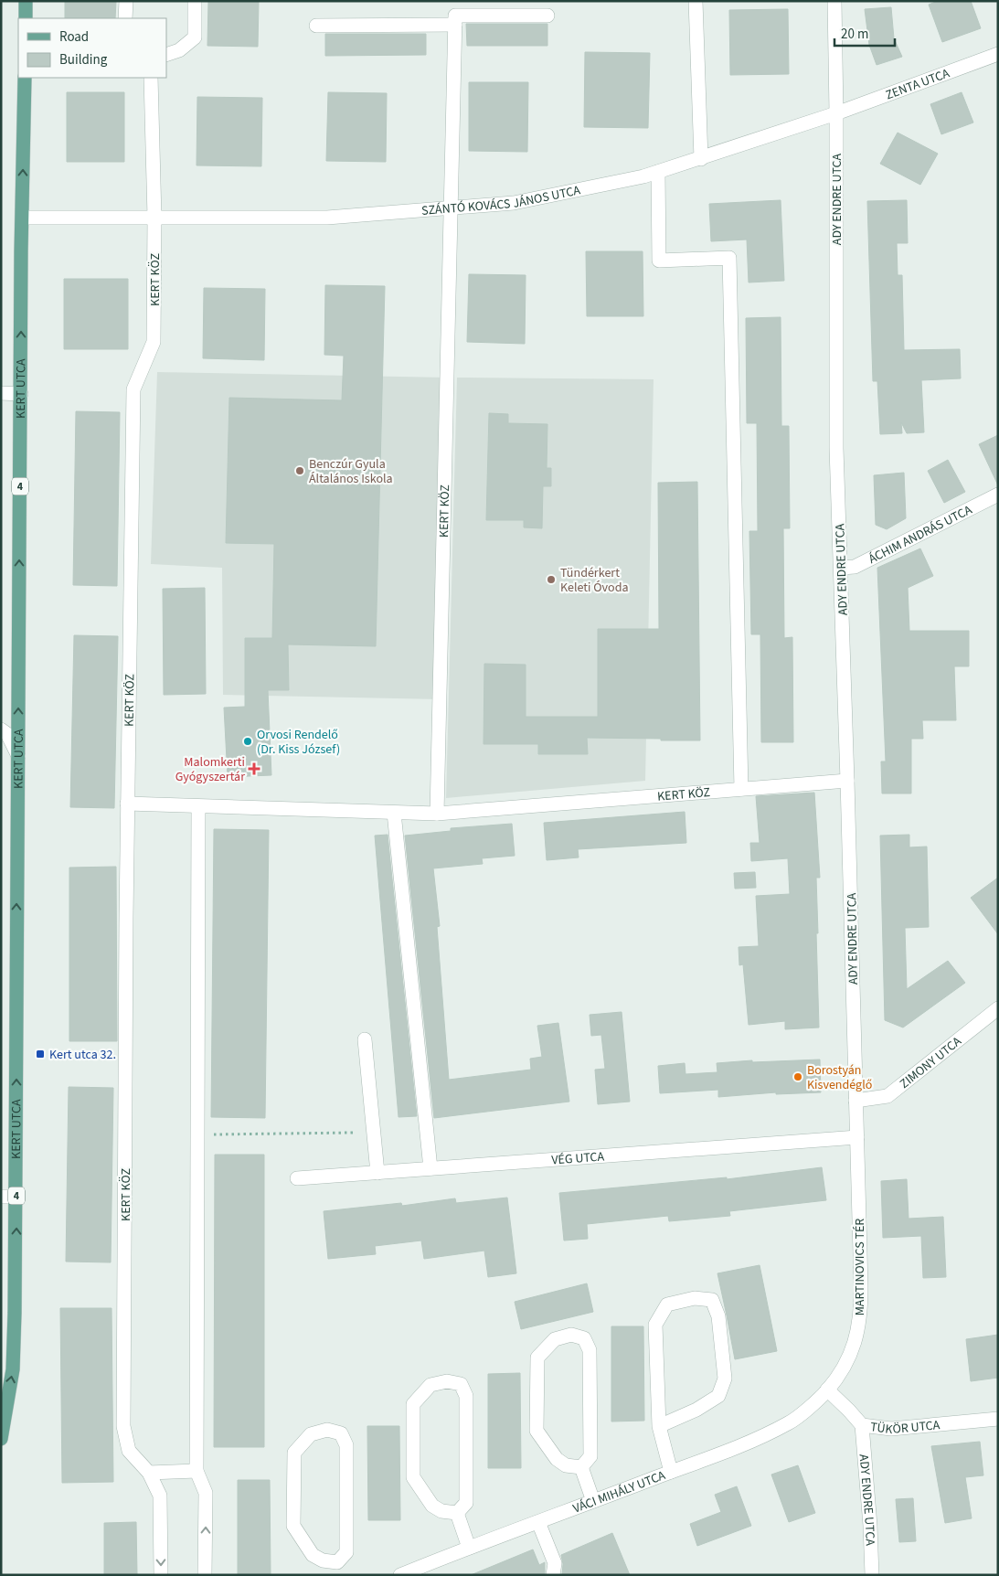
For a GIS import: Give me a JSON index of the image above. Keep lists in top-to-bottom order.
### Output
{
  "streets": {
    "main road": ["KERT UTCA", "4"],
    "street": [
      "ZENTA UTCA",
      "SZÁNTÓ KOVÁCS JÁNOS UTCA",
      "ADY ENDRE UTCA",
      "KERT KÖZ",
      "ÁCHIM ANDRÁS UTCA",
      "ZIMONY UTCA",
      "VÉG UTCA",
      "MARTINOVICS TÉR",
      "TÜKÖR UTCA",
      "VÁCI MIHÁLY UTCA"
    ]
  },
  "crossings": [
    ["ZENTA UTCA", "SZÁNTÓ KOVÁCS JÁNOS UTCA"],
    ["ZENTA UTCA", "ADY ENDRE UTCA"],
    ["SZÁNTÓ KOVÁCS JÁNOS UTCA", "ADY ENDRE UTCA"],
    ["SZÁNTÓ KOVÁCS JÁNOS UTCA", "KERT KÖZ"],
    ["SZÁNTÓ KOVÁCS JÁNOS UTCA", "KERT UTCA"],
    ["ADY ENDRE UTCA", "KERT KÖZ"],
    ["ADY ENDRE UTCA", "ÁCHIM ANDRÁS UTCA"],
    ["ADY ENDRE UTCA", "ZIMONY UTCA"],
    ["ADY ENDRE UTCA", "VÉG UTCA"],
    ["ADY ENDRE UTCA", "MARTINOVICS TÉR"],
    ["ADY ENDRE UTCA", "TÜKÖR UTCA"],
    ["VÉG UTCA", "MARTINOVICS TÉR"],
    ["MARTINOVICS TÉR", "TÜKÖR UTCA"],
    ["MARTINOVICS TÉR", "VÁCI MIHÁLY UTCA"],
    ["TÜKÖR UTCA", "VÁCI MIHÁLY UTCA"]
  ],
  "one_way": ["KERT UTCA"],
  "places": {
    "other": [
      "Benczúr Gyula Általános Iskola",
      "Tündérkert Keleti Óvoda",
      "Orvosi Rendelő (Dr. Kiss József)",
      "Borostyán Kisvendéglő"
    ],
    "health": ["Malomkerti Gyógyszertár"],
    "transit": ["Kert utca 32."]
  },
  "legend": ["Road", "Building"],
  "scale_bar": "20 m"
}
